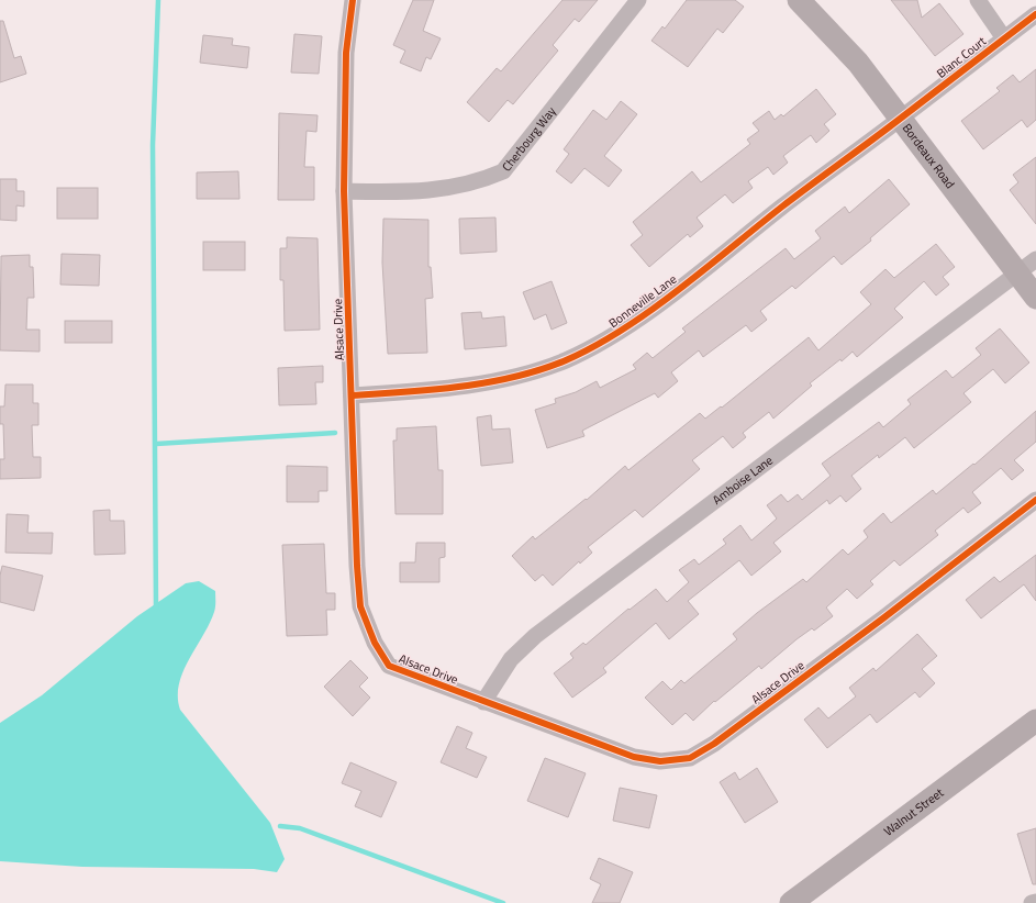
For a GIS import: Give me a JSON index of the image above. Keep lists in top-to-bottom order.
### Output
{
  "streets": {
    "street": [
      "Blanc Court",
      "Cherbourg Way",
      "Bordeaux Road",
      "Bonneville Lane",
      "Alsace Drive",
      "Amboise Lane",
      "Walnut Street"
    ]
  },
  "crossings": [
    ["Blanc Court", "Bordeaux Road"],
    ["Blanc Court", "Bonneville Lane"],
    ["Cherbourg Way", "Alsace Drive"],
    ["Bordeaux Road", "Bonneville Lane"],
    ["Bordeaux Road", "Amboise Lane"],
    ["Bonneville Lane", "Alsace Drive"],
    ["Alsace Drive", "Amboise Lane"]
  ]
}
